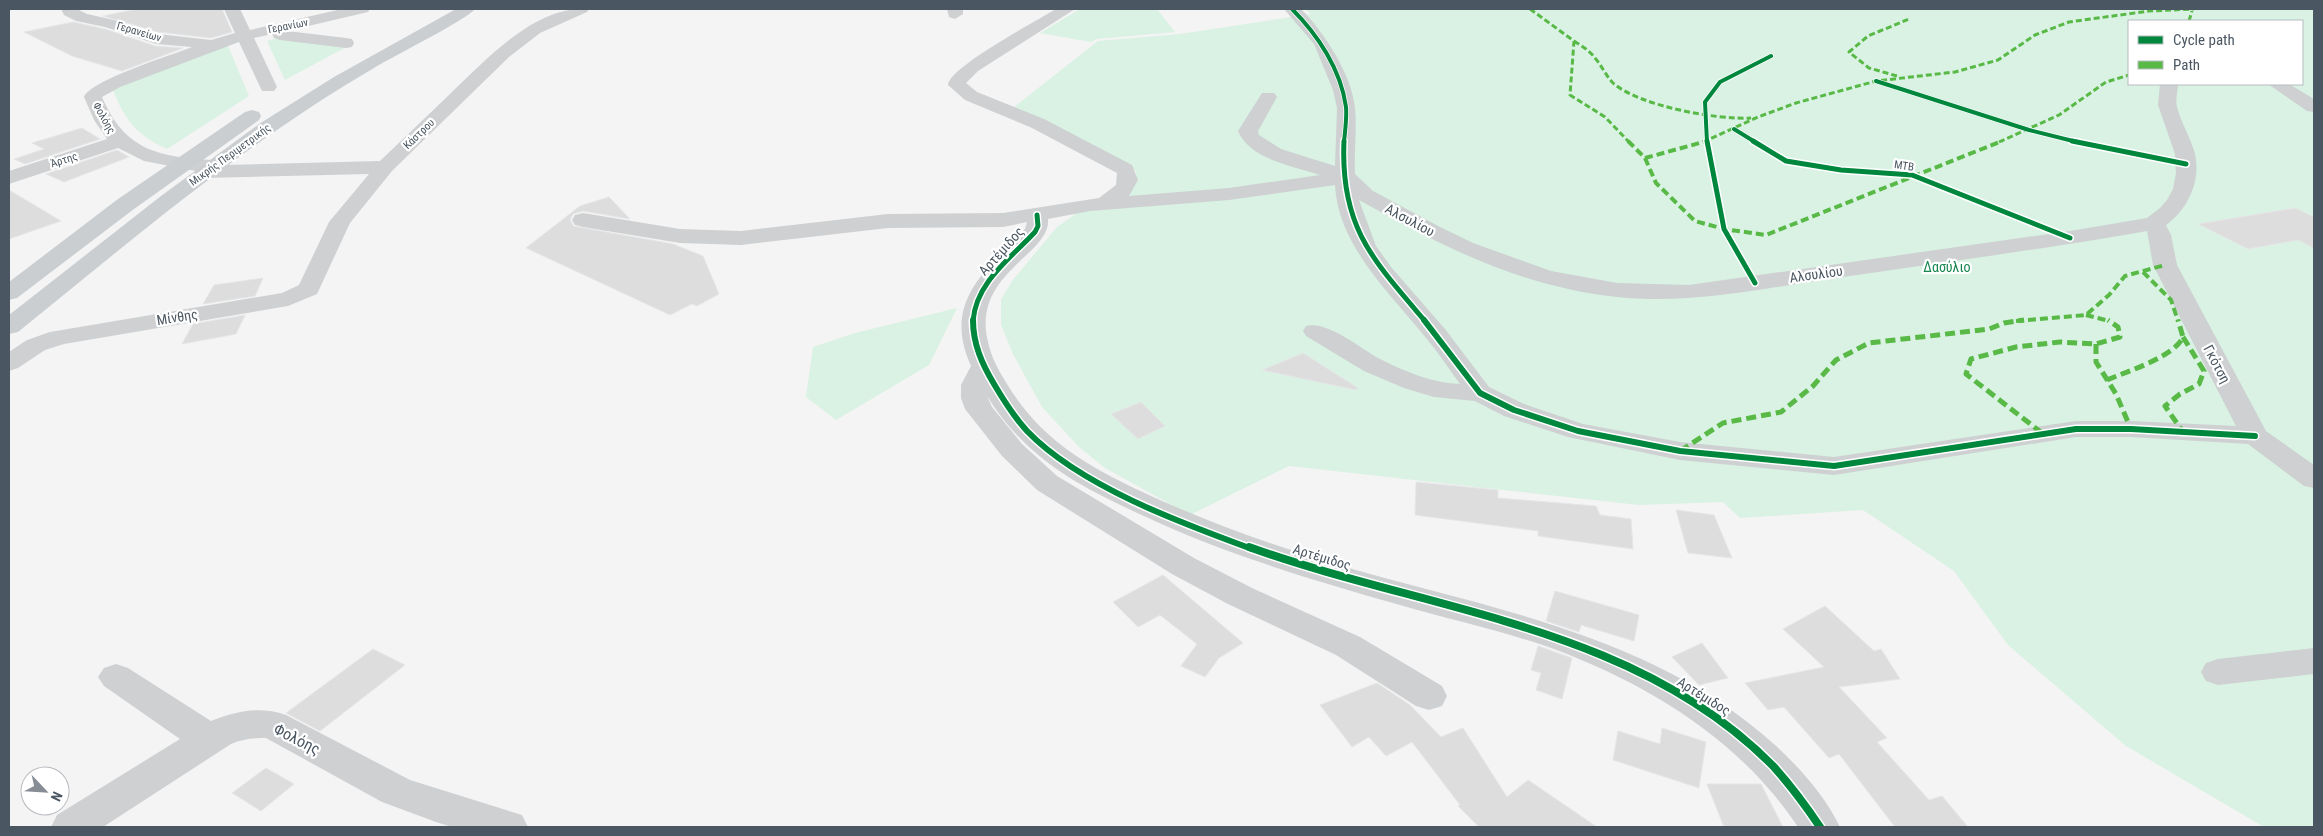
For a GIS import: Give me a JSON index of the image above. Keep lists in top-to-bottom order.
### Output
{
  "streets": {
    "main road": ["Μικρής Περιμετρικής"],
    "street": [
      "Γερανίων",
      "Γερανείων",
      "Φολόης",
      "Κάστρου",
      "Άρτης",
      "Αλσυλίου",
      "Αρτέμιδος",
      "Μίνθης",
      "Γκότση"
    ],
    "cycle path": ["MTB"]
  },
  "crossings": [
    ["Γερανίων", "Γερανείων"],
    ["Γερανίων", "Φολόης"],
    ["Γερανείων", "Φολόης"],
    ["Φολόης", "Κάστρου"],
    ["Φολόης", "Μικρής Περιμετρικής"],
    ["Φολόης", "Άρτης"],
    ["Κάστρου", "Μίνθης"],
    ["Αλσυλίου", "Γκότση"]
  ],
  "parks": ["Δασύλιο"],
  "legend": ["Cycle path", "Path"],
  "north": "bottom right"
}
